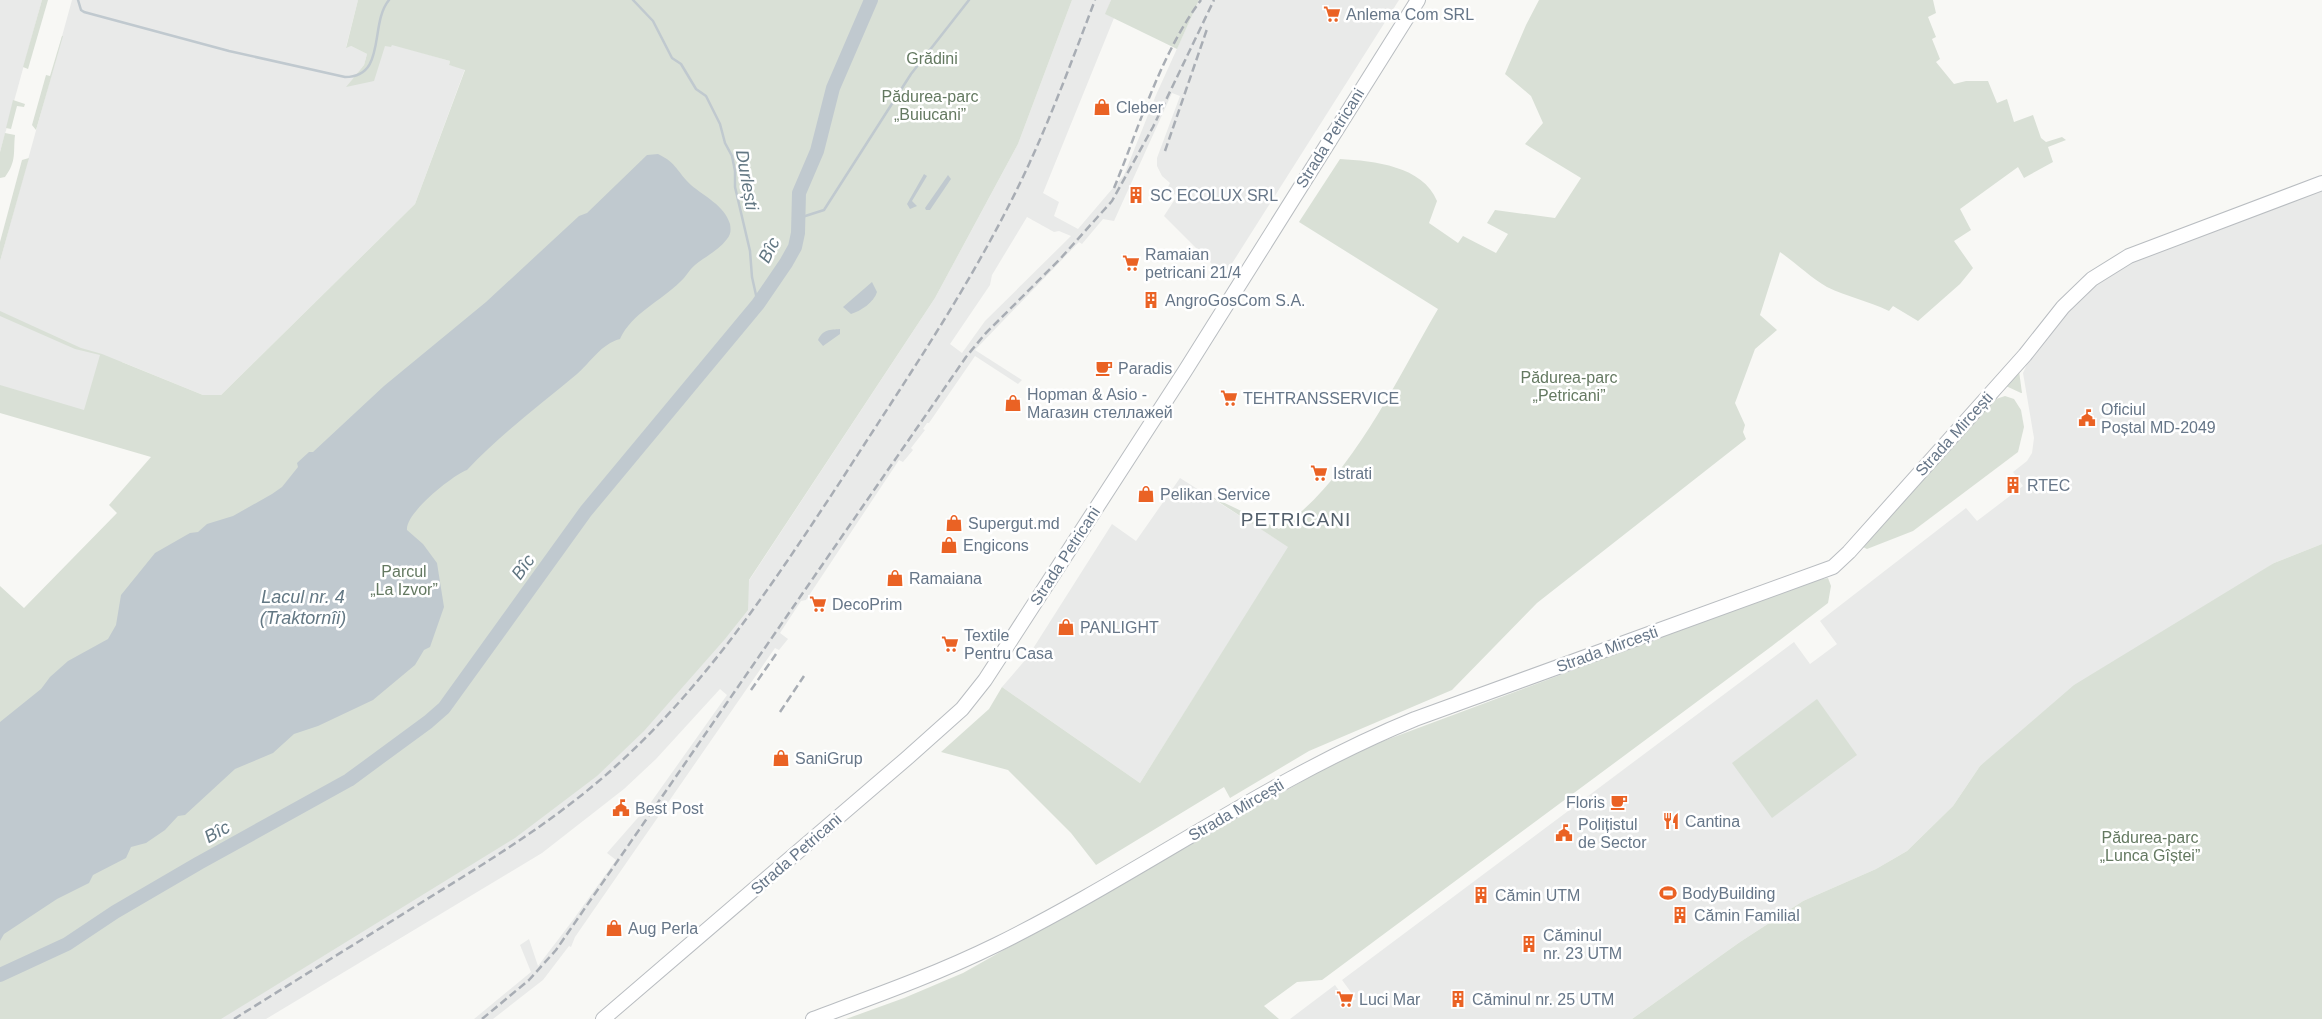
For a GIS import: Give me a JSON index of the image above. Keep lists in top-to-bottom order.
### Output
{
  "streets": {
    "main road": ["Strada Petricani", "Strada Mircești"]
  },
  "districts": ["PETRICANI"],
  "water": ["Durlești", "Bîc", "Lacul nr. 4 (Traktornîi)"],
  "parks": [
    "Grădini",
    "Pădurea-parc „Buiucani”",
    "Pădurea-parc „Petricani”",
    "Parcul „La Izvor”",
    "Pădurea-parc „Lunca Gîștei”"
  ],
  "places": {
    "supermarket": [
      "Anlema Com SRL",
      "Ramaian petricani 21/4",
      "TEHTRANSSERVICE",
      "Istrati",
      "DecoPrim",
      "Textile Pentru Casa",
      "Luci Mar"
    ],
    "shop": [
      "Cleber",
      "Hopman & Asio - Магазин стеллажей",
      "Pelikan Service",
      "Supergut.md",
      "Engicons",
      "Ramaiana",
      "PANLIGHT",
      "SaniGrup",
      "Aug Perla"
    ],
    "building": [
      "SC ECOLUX SRL",
      "AngroGosCom S.A.",
      "RTEC",
      "Cămin UTM",
      "Cămin Familial",
      "Căminul nr. 23 UTM",
      "Căminul nr. 25 UTM"
    ],
    "cafe": ["Paradis", "Floris"],
    "public building": ["Oficiul Poștal MD-2049", "Best Post", "Polițistul de Sector"],
    "restaurant": ["Cantina"],
    "sports": ["BodyBuilding"]
  }
}
